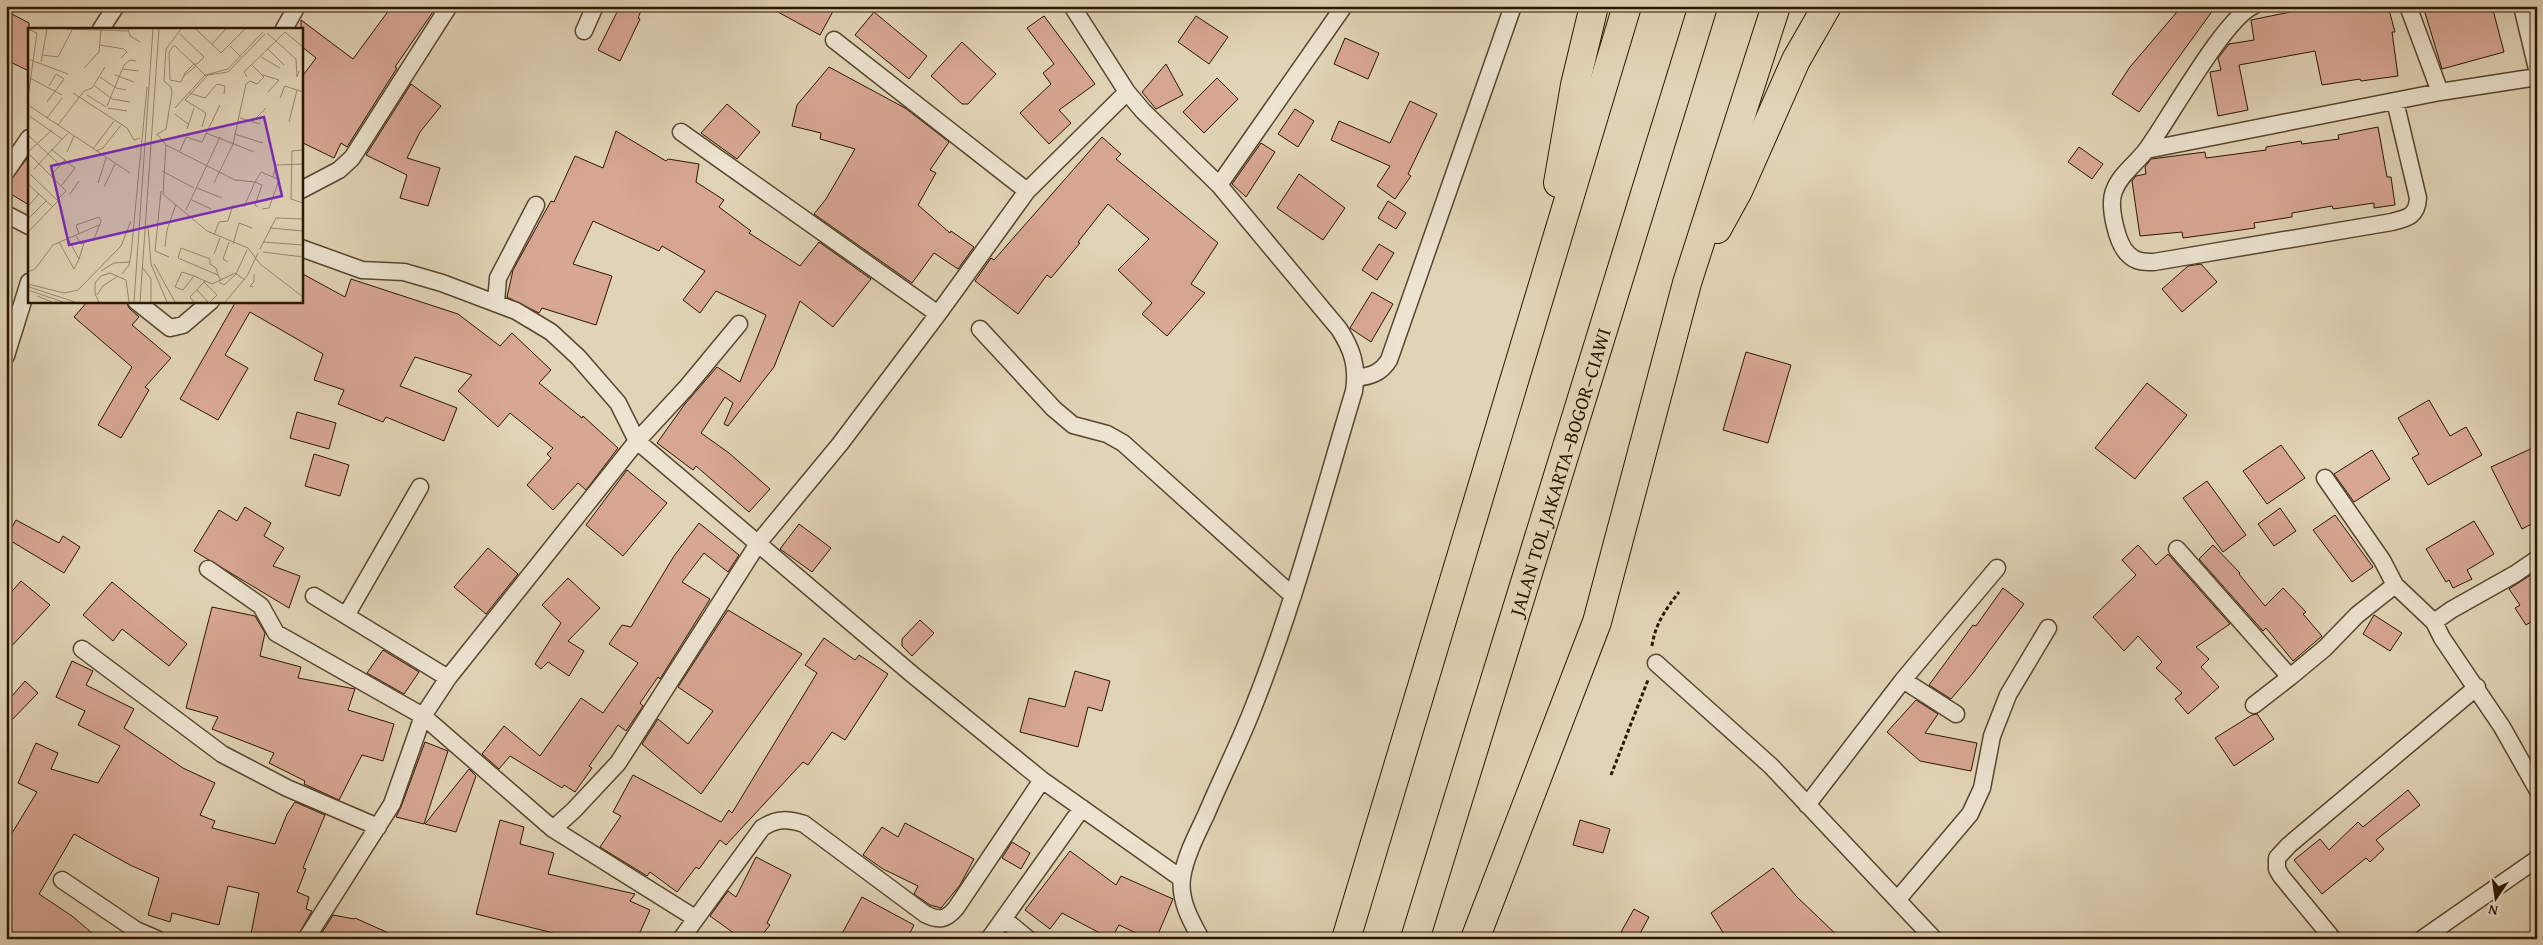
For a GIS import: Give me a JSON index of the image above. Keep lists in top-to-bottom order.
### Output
{
  "streets": {
    "highway": ["JALAN TOL JAKARTA–BOGOR–CIAWI"]
  },
  "north": "bottom"
}
